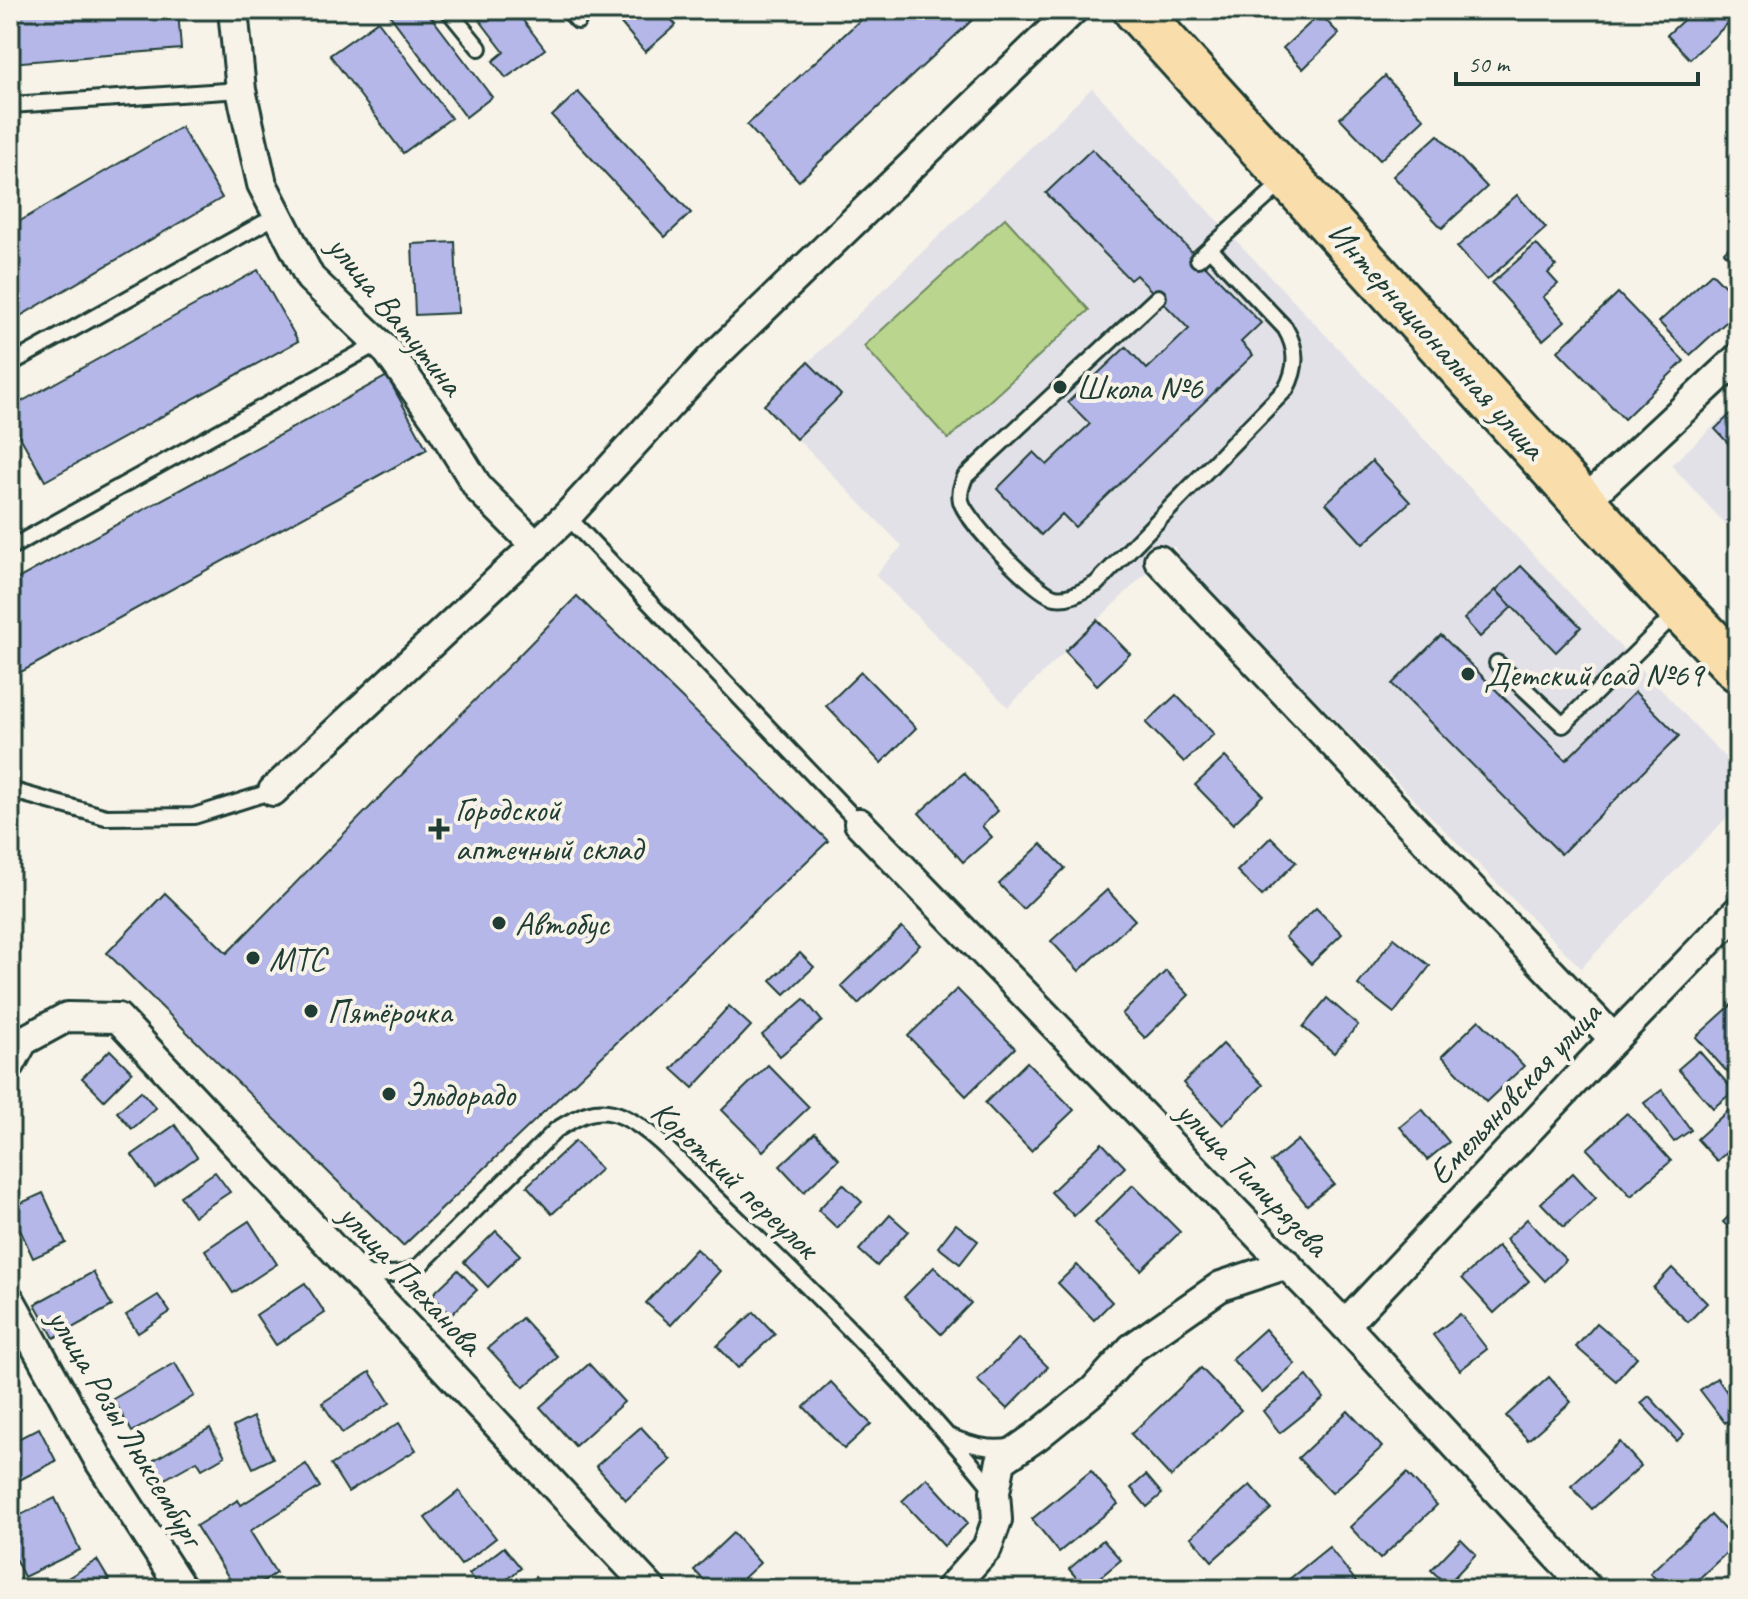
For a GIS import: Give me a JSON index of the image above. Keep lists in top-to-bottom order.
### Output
{
  "streets": {
    "main road": ["Интернациональная улица"],
    "street": [
      "улица Ватутина",
      "Емельяновская улица",
      "улица Тимирязева",
      "улица Плеханова",
      "улица Розы Люксембург"
    ],
    "lane": ["Короткий переулок"]
  },
  "crossings": [
    ["Емельяновская улица", "улица Тимирязева"],
    ["Короткий переулок", "улица Плеханова"]
  ],
  "places": {
    "other": [
      "Школа №6",
      "Детский сад №69",
      "Автобус",
      "МТС",
      "Пятёрочка",
      "Эльдорадо"
    ],
    "health": ["Городской аптечный склад"]
  },
  "scale_bar": "50 m"
}
